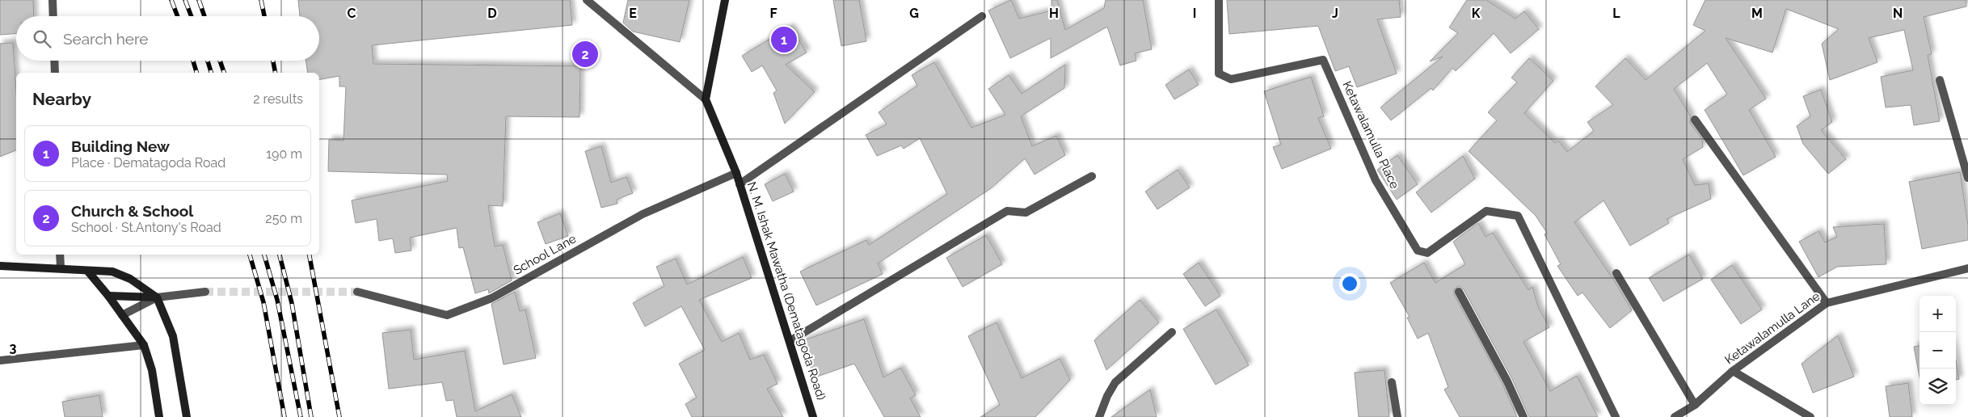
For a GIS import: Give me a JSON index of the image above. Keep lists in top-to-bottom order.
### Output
{
  "streets": {
    "main road": ["N. M. Ishak Mawatha (Dematagoda Road)"],
    "street": ["Ketawalamulla Place", "School Lane", "Ketawalamulla Lane"]
  },
  "crossings": [
    ["School Lane", "N. M. Ishak Mawatha (Dematagoda Road)"]
  ],
  "page": {
    "search": "Search here",
    "pins": ["1", "2"],
    "heading": ["Nearby", "2 results"],
    "list": [
      {
        "mark": "1",
        "name": "Building New",
        "note": "Place · Dematagoda Road",
        "value": "190 m"
      },
      {
        "mark": "2",
        "name": "Church & School",
        "note": "School · St.Antony's Road",
        "value": "250 m"
      }
    ],
    "map_buttons": ["+", "−"]
  },
  "grid": {
    "columns": [
      "C",
      "D",
      "E",
      "F",
      "G",
      "H",
      "I",
      "J",
      "K",
      "L",
      "M",
      "N"
    ],
    "rows": ["3"]
  }
}
